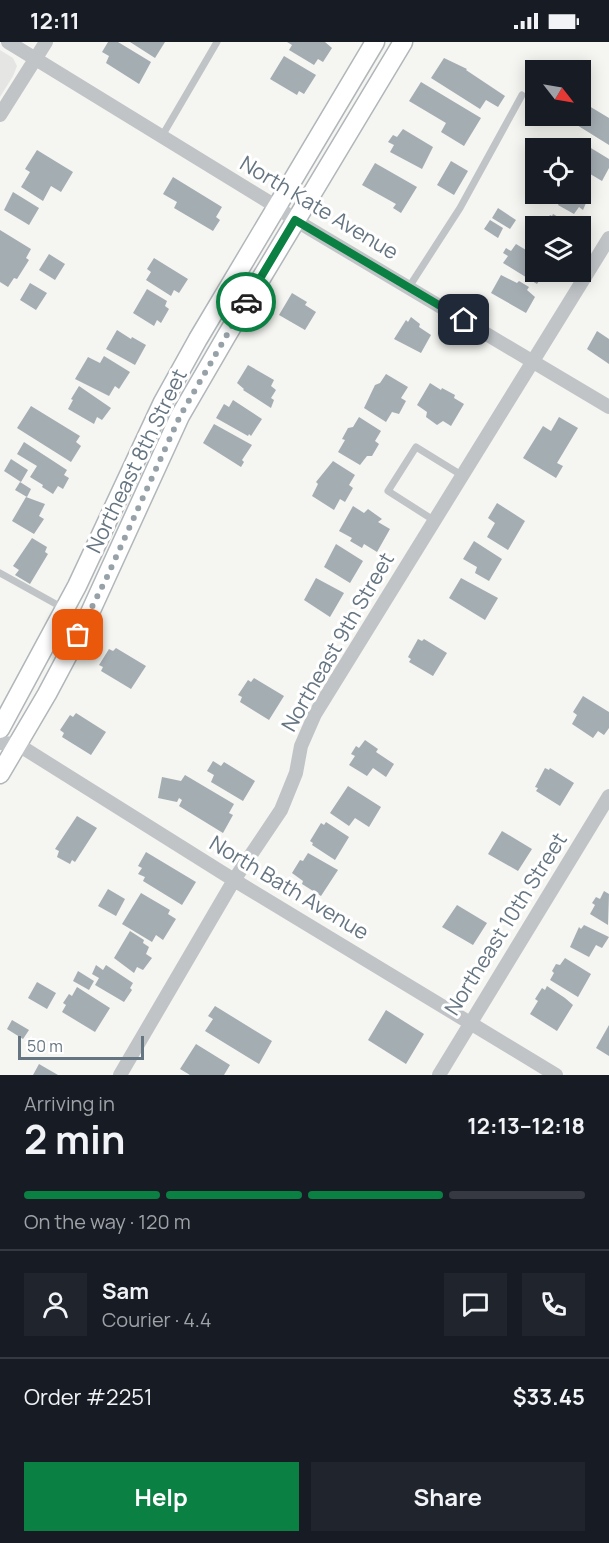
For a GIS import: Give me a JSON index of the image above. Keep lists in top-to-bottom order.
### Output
{
  "streets": {
    "main road": ["Northeast 8th Street"],
    "street": [
      "North Kate Avenue",
      "Northeast 9th Street",
      "North Bath Avenue",
      "Northeast 10th Street"
    ]
  },
  "crossings": [
    ["North Kate Avenue", "Northeast 8th Street"],
    ["North Kate Avenue", "Northeast 9th Street"],
    ["Northeast 8th Street", "North Bath Avenue"],
    ["Northeast 9th Street", "North Bath Avenue"],
    ["North Bath Avenue", "Northeast 10th Street"]
  ],
  "scale_bar": "50 m",
  "north": "bottom right",
  "page": {
    "status": "12:11",
    "scale": "50 m",
    "heading": ["2 min", "Arriving in", "12:13–12:18"],
    "panel": [
      "Sam",
      "Courier · 4.4",
      "Order #2251",
      "$33.45"
    ],
    "bar": "On the way · 120 m",
    "buttons": ["Help", "Share"]
  }
}
